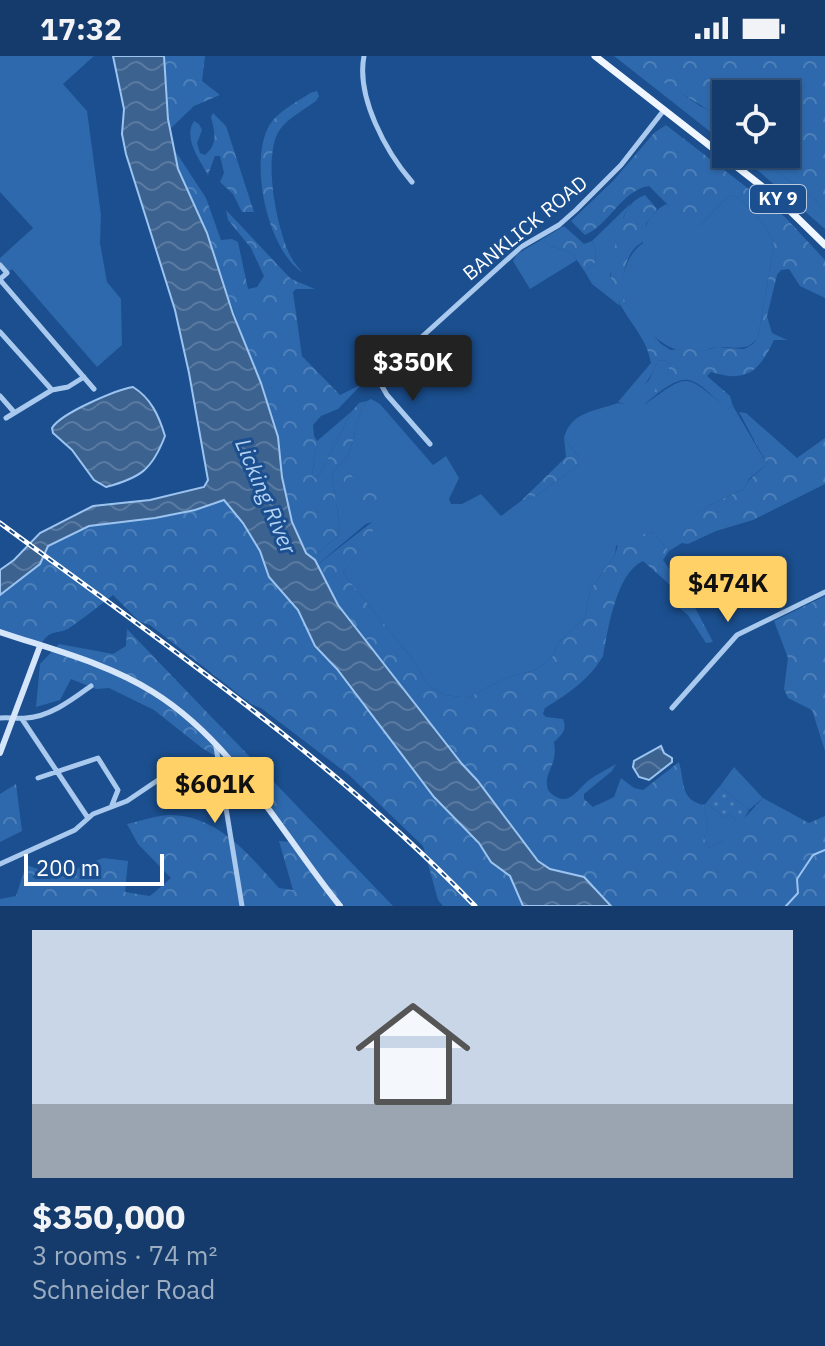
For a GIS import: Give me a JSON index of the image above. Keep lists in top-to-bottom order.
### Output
{
  "streets": {
    "main road": ["KY 9"],
    "street": ["BANKLICK ROAD"]
  },
  "crossings": [
    ["KY 9", "BANKLICK ROAD"]
  ],
  "water": ["Licking River"],
  "scale_bar": "200 m",
  "page": {
    "status": "17:32",
    "price": ["$350K", "$474K", "$601K"],
    "scale": "200 m",
    "list": [
      {
        "name": "$350,000",
        "note": "3 rooms · 74 m² · Schneider Road"
      }
    ]
  }
}
